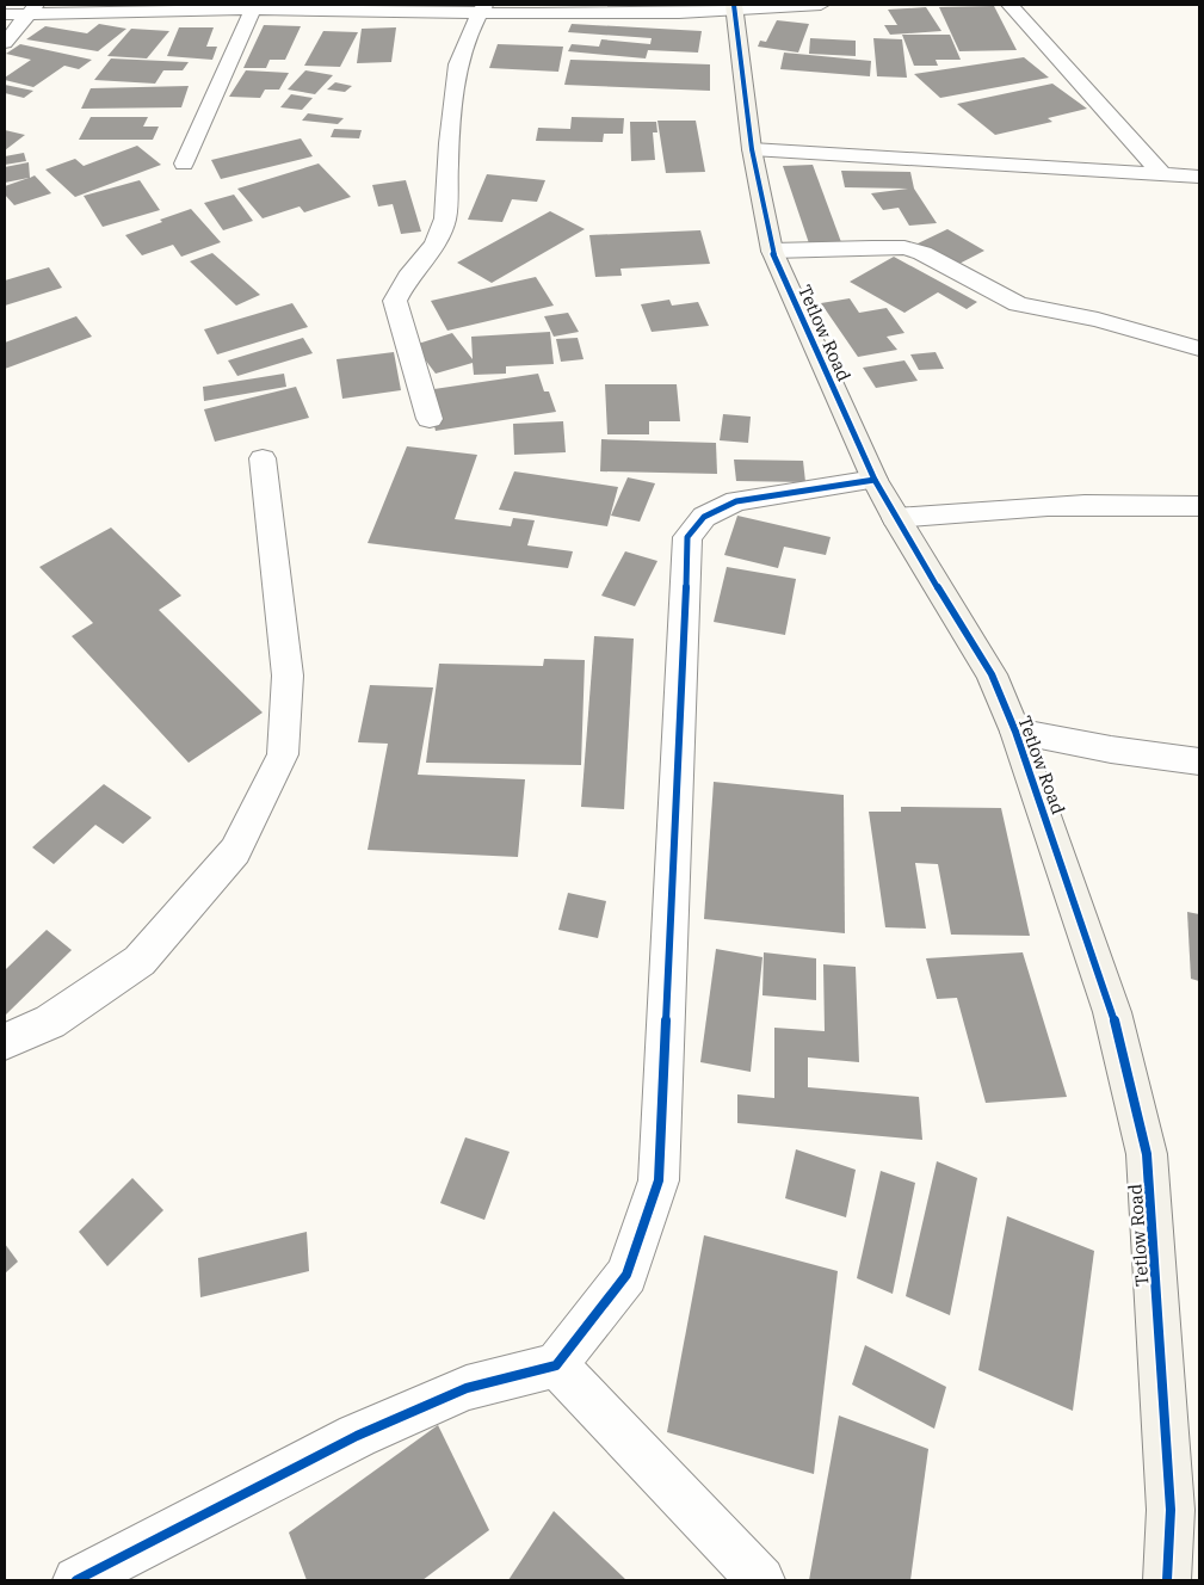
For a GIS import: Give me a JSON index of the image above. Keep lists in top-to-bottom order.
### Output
{
  "streets": {
    "street": ["Tetlow Road"]
  }
}
